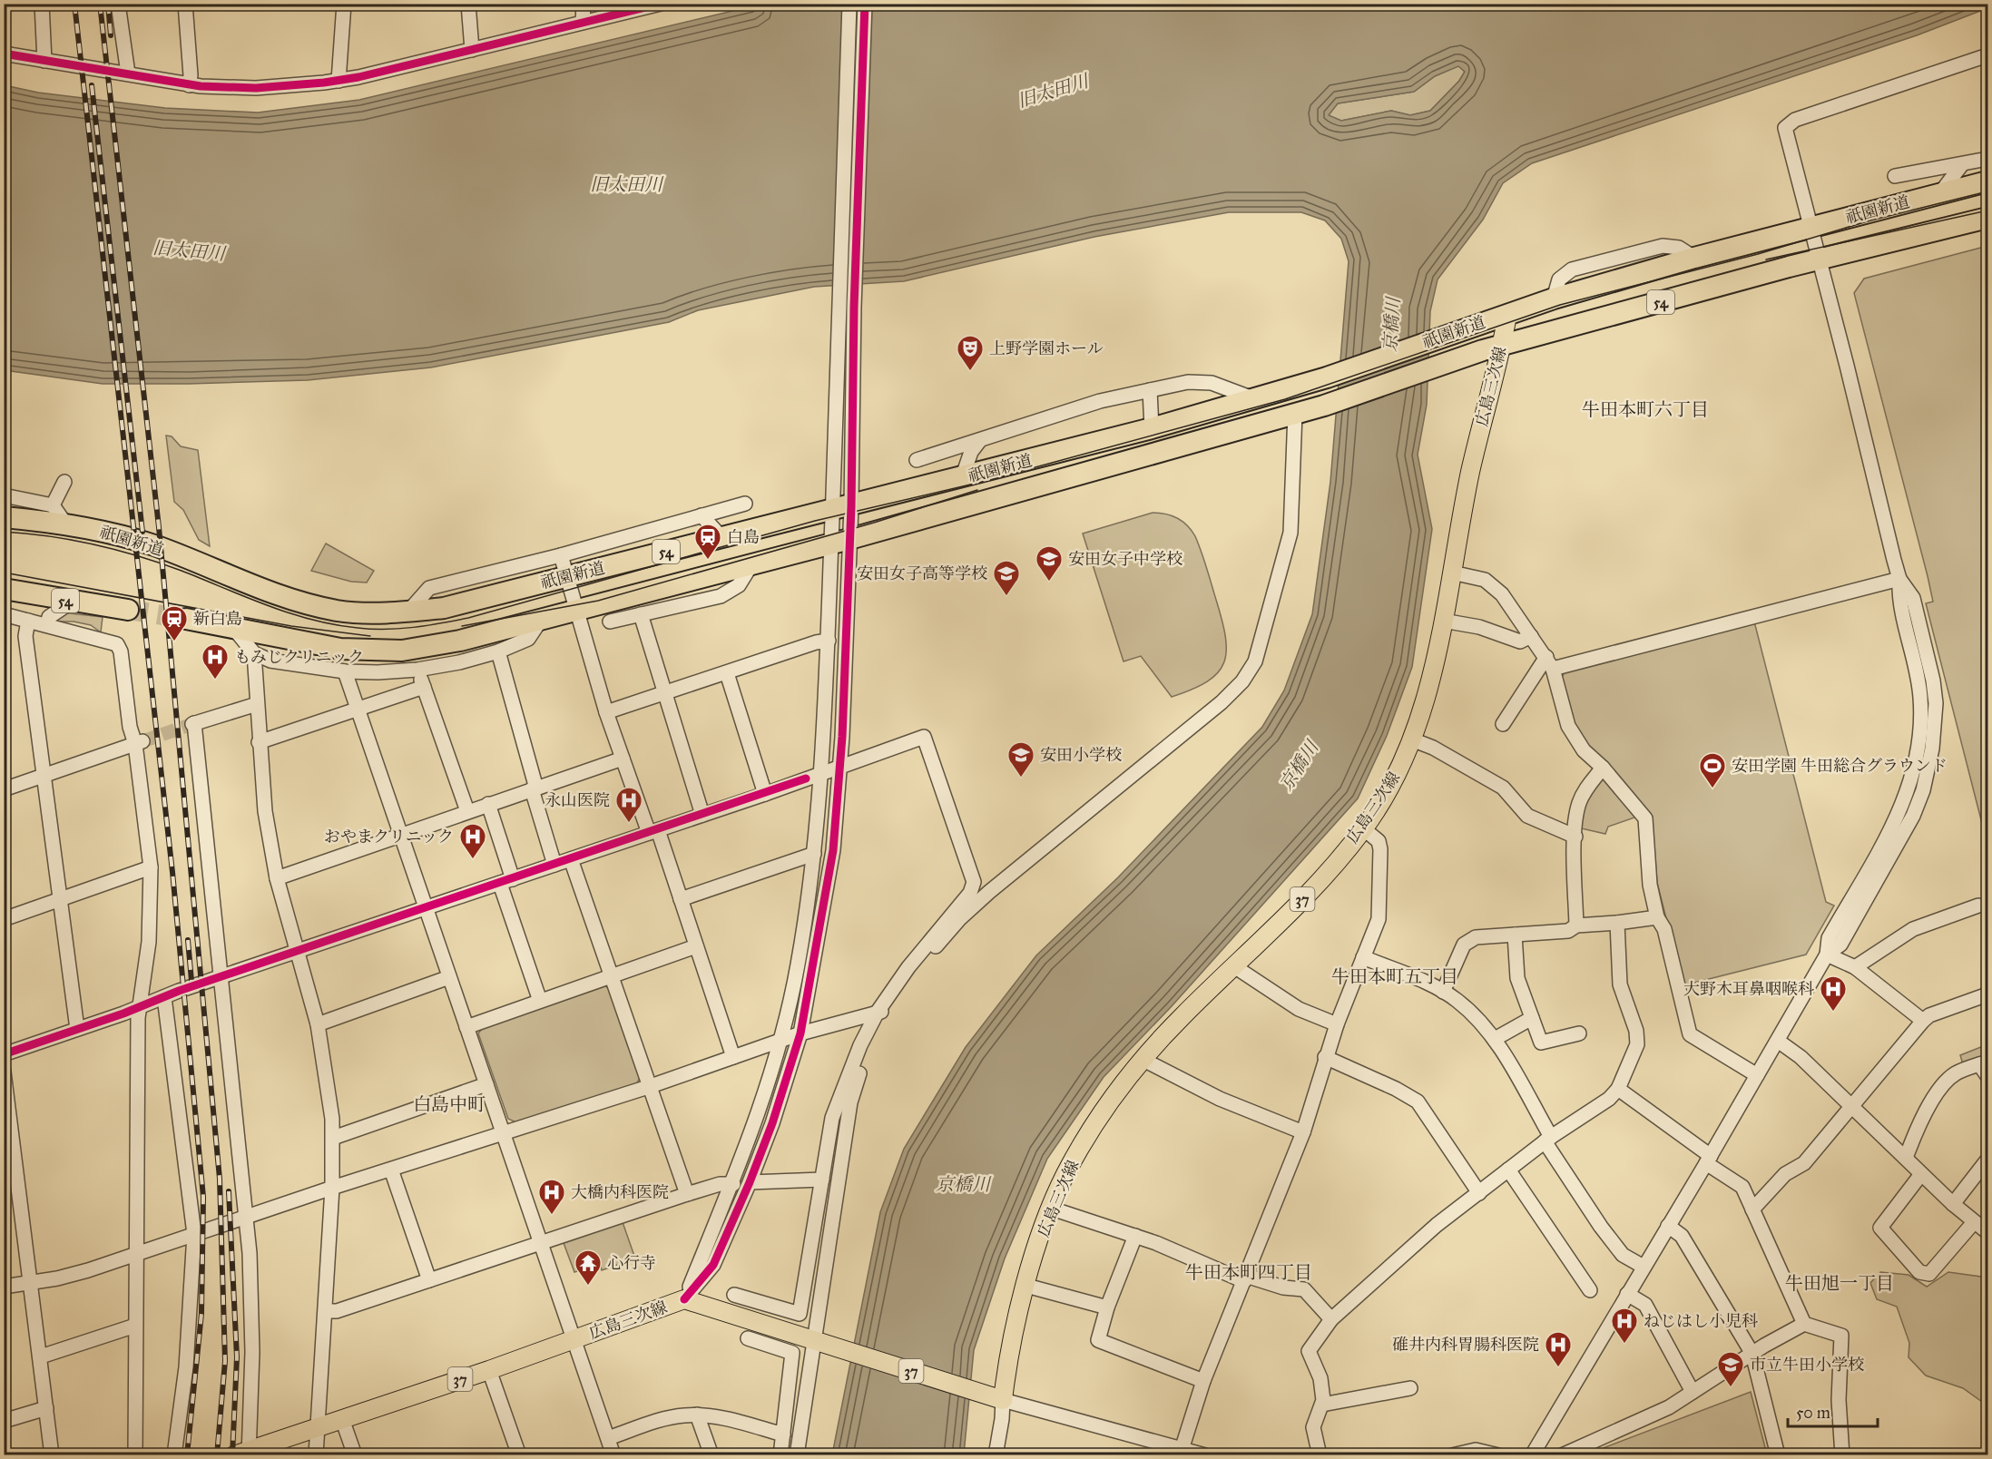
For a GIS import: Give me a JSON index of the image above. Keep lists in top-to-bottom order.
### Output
{
  "streets": {
    "highway": ["祇園新道", "54"],
    "main road": ["広島三次線", "37"]
  },
  "crossings": [
    ["祇園新道", "広島三次線"]
  ],
  "districts": [
    "牛田本町六丁目",
    "牛田本町五丁目",
    "白島中町",
    "牛田本町四丁目",
    "牛田旭一丁目"
  ],
  "water": ["旧太田川", "京橋川"],
  "places": {
    "theatre": ["上野学園ホール"],
    "station": ["白島", "新白島"],
    "school or university": [
      "安田女子中学校",
      "安田女子高等学校",
      "安田小学校",
      "市立牛田小学校"
    ],
    "hospital": [
      "もみじクリニック",
      "永山医院",
      "おやまクリニック",
      "大野木耳鼻咽喉科",
      "大橋内科医院",
      "ねじはし小児科",
      "碓井内科胃腸科医院"
    ],
    "sports": ["安田学園 牛田総合グラウンド"],
    "temple": ["心行寺"]
  },
  "scale_bar": "50 m"
}
